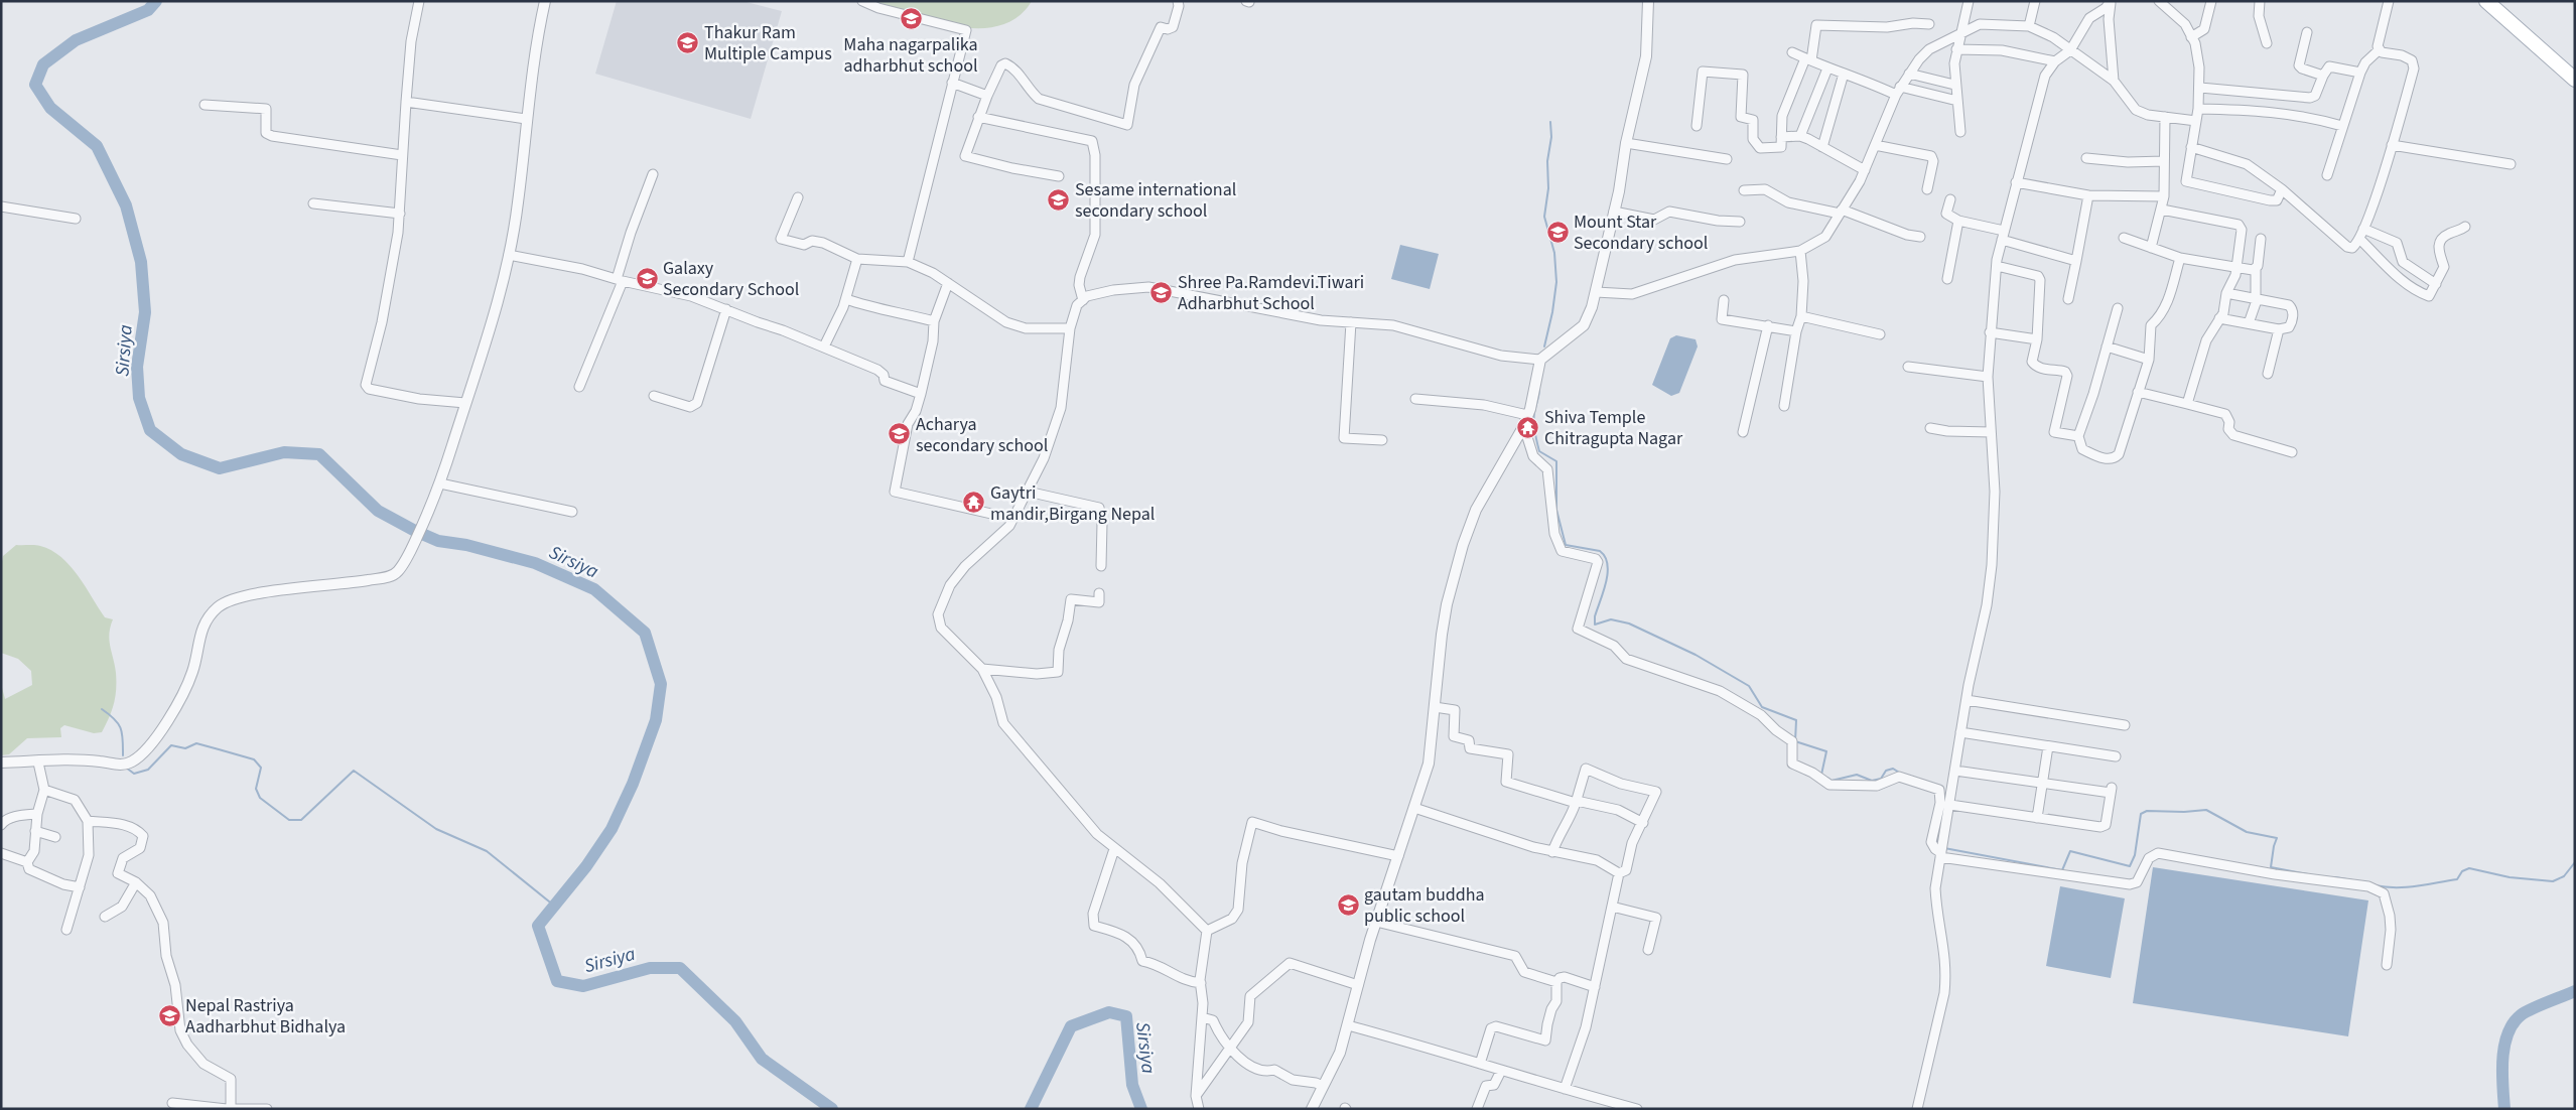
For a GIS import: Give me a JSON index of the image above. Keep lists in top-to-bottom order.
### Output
{
  "water": ["Sirsiya"],
  "places": {
    "school or university": [
      "Maha nagarpalika adharbhut school",
      "Thakur Ram Multiple Campus",
      "Sesame international secondary school",
      "Mount Star Secondary school",
      "Galaxy Secondary School",
      "Shree Pa.Ramdevi.Tiwari Adharbhut School",
      "Acharya secondary school",
      "gautam buddha public school",
      "Nepal Rastriya Aadharbhut Bidhalya"
    ],
    "temple": ["Shiva Temple Chitragupta Nagar", "Gaytri mandir,Birgang Nepal"]
  }
}
